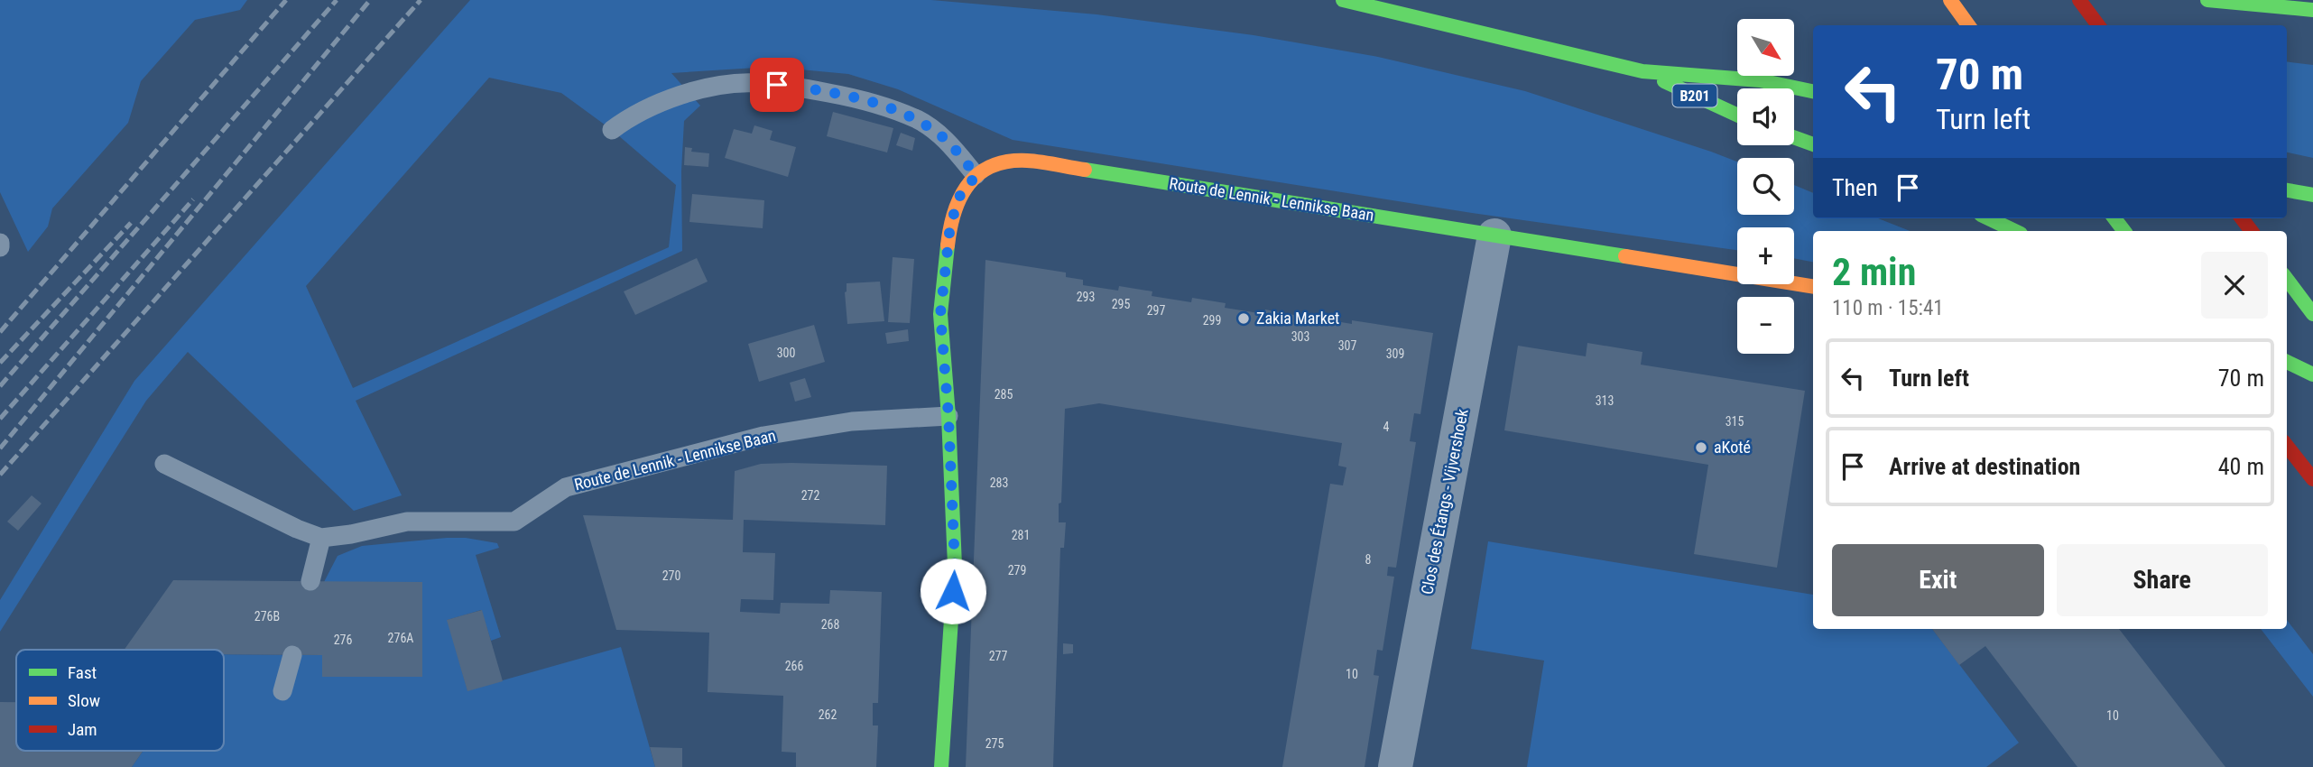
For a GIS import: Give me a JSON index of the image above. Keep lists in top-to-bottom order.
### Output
{
  "streets": {
    "main road": ["B201", "Route de Lennik - Lennikse Baan"],
    "street": ["Clos des Étangs - Vijvershoek"]
  },
  "crossings": [
    ["Route de Lennik - Lennikse Baan", "Clos des Étangs - Vijvershoek"]
  ],
  "places": ["Zakia Market", "aKoté"],
  "house_numbers": [
    "293",
    "295",
    "297",
    "299",
    "303",
    "307",
    "300",
    "309",
    "285",
    "313",
    "315",
    "4",
    "283",
    "272",
    "281",
    "8",
    "279",
    "270",
    "276B",
    "268",
    "276A",
    "276",
    "277",
    "266",
    "10",
    "262",
    "10",
    "275"
  ],
  "legend": ["Fast", "Slow", "Jam"],
  "north": "bottom right",
  "page": {
    "map_buttons": ["+", "−"],
    "turn": ["70 m", "Turn left"],
    "then": "Then",
    "heading": ["2 min", "110 m · 15:41"],
    "list": [
      {
        "name": "Turn left",
        "value": "70 m"
      },
      {
        "name": "Arrive at destination",
        "value": "40 m"
      }
    ],
    "buttons": ["Exit", "Share"]
  }
}
